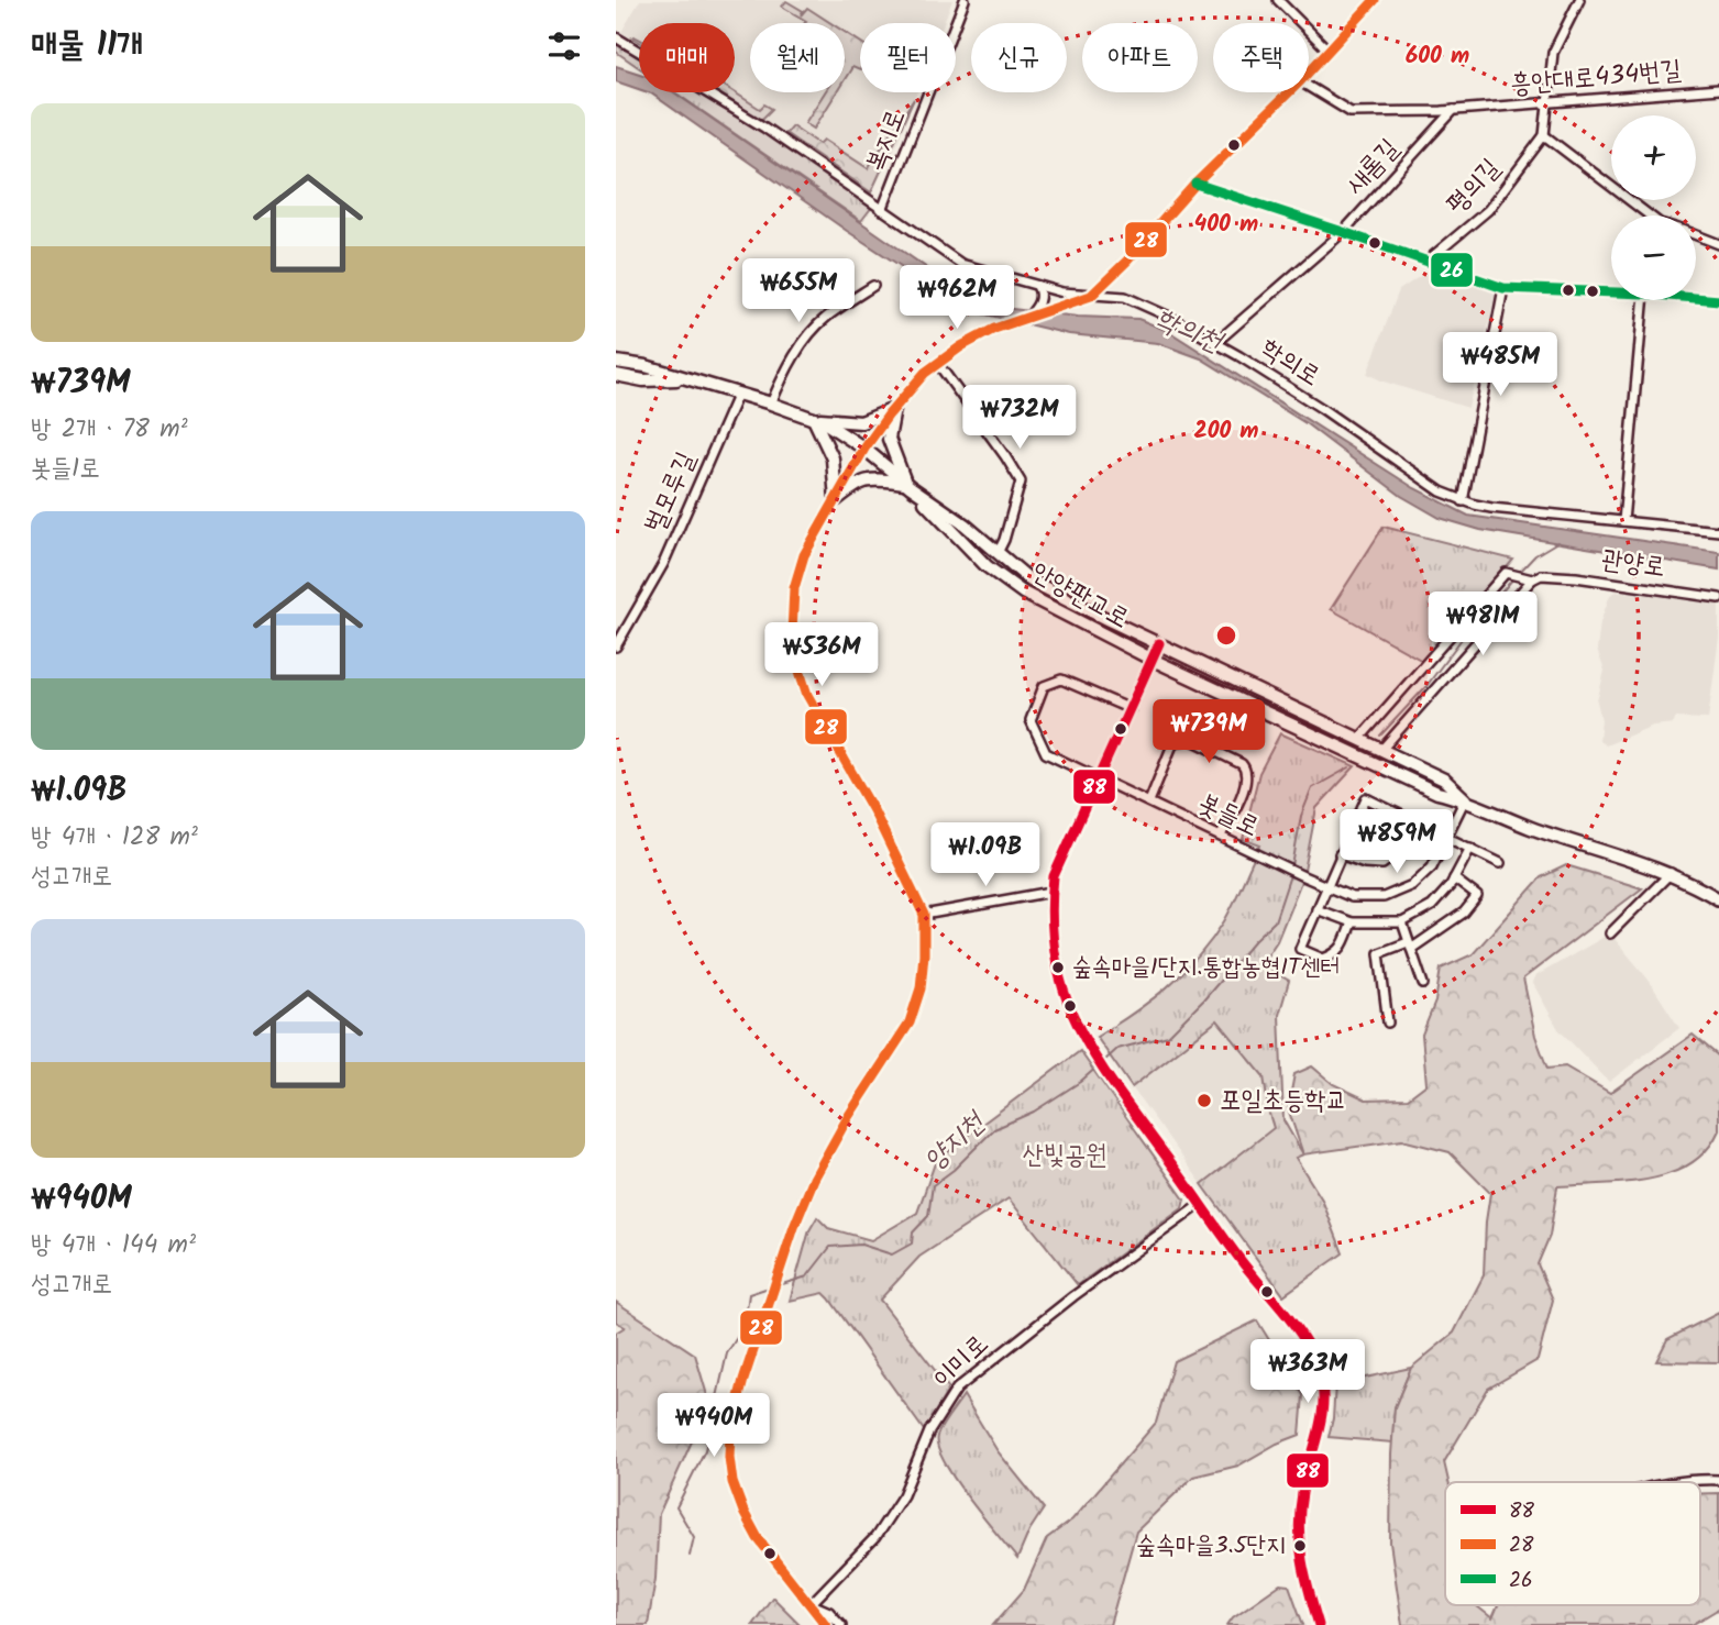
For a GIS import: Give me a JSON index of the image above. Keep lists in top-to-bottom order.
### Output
{
  "streets": {
    "main road": ["안양판교로"],
    "street": [
      "흥안대로434번길",
      "복지로",
      "새롬길",
      "평의길",
      "학의로",
      "벌모루길",
      "관양로",
      "봇들로",
      "이미로"
    ]
  },
  "crossings": [
    ["흥안대로434번길", "새롬길"],
    ["흥안대로434번길", "평의길"],
    ["복지로", "학의로"],
    ["새롬길", "학의로"],
    ["벌모루길", "안양판교로"],
    ["안양판교로", "봇들로"]
  ],
  "water": ["학의천", "양지천"],
  "parks": ["산빛공원"],
  "places": ["숲속마을1단지.통합농협IT센터", "포일초등학교", "숲속마을3.5단지"],
  "lines": ["transit line 28", "transit line 26", "transit line 88"],
  "legend": ["88", "28", "26"],
  "page": {
    "heading": "매물 11개",
    "chip": [
      "매매",
      "월세",
      "필터",
      "신규",
      "아파트",
      "주택"
    ],
    "list": [
      {
        "name": "₩739M",
        "note": "방 2개 · 78 m² · 봇들1로"
      },
      {
        "name": "₩1.09B",
        "note": "방 4개 · 128 m² · 성고개로"
      },
      {
        "name": "₩940M",
        "note": "방 4개 · 144 m² · 성고개로"
      }
    ],
    "map_buttons": ["+", "−"],
    "price": [
      "₩655M",
      "₩962M",
      "₩485M",
      "₩732M",
      "₩981M",
      "₩536M",
      "₩739M",
      "₩859M",
      "₩1.09B",
      "₩363M",
      "₩940M"
    ]
  },
  "rings": ["600 m", "400 m", "200 m"]
}
